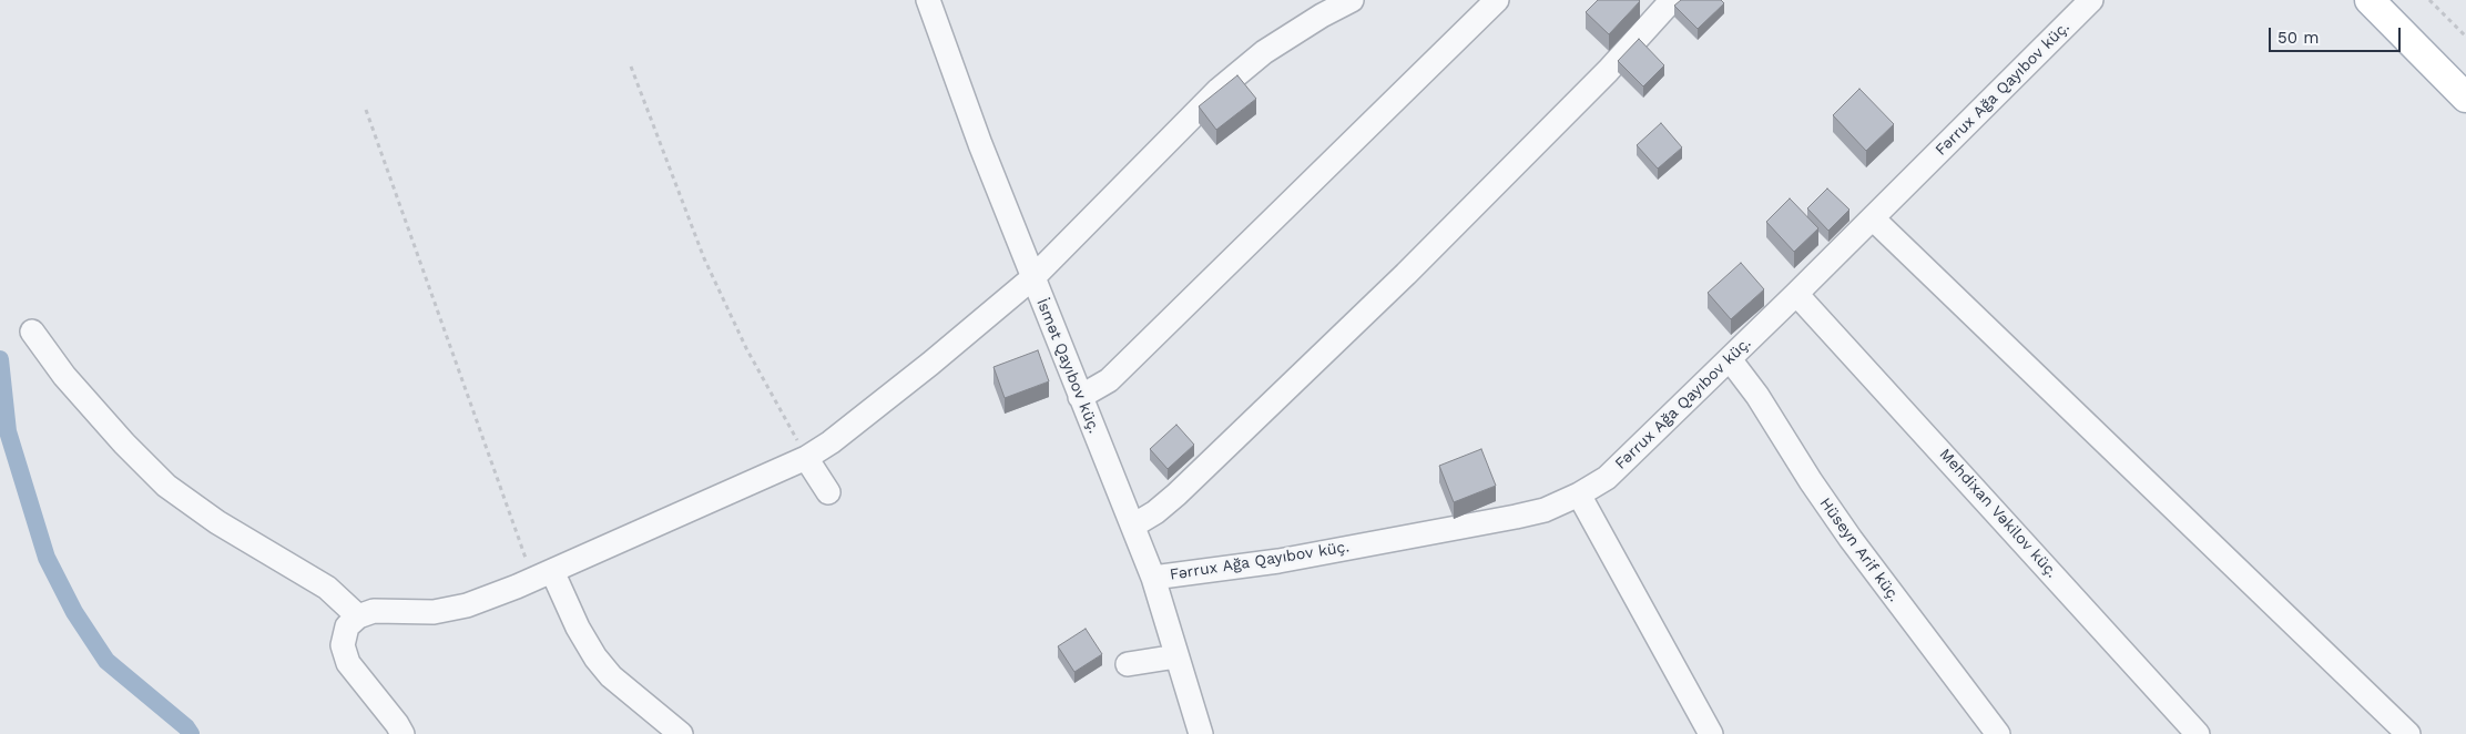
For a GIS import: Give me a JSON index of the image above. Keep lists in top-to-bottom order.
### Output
{
  "streets": {
    "street": [
      "Fərrux Ağa Qayıbov küç.",
      "İsmət Qayıbov küç.",
      "Mehdixan Vəkilov küç.",
      "Hüseyn Arif küç."
    ]
  },
  "crossings": [
    ["Fərrux Ağa Qayıbov küç.", "İsmət Qayıbov küç."],
    ["Fərrux Ağa Qayıbov küç.", "Mehdixan Vəkilov küç."],
    ["Fərrux Ağa Qayıbov küç.", "Hüseyn Arif küç."]
  ],
  "scale_bar": "50 m"
}
